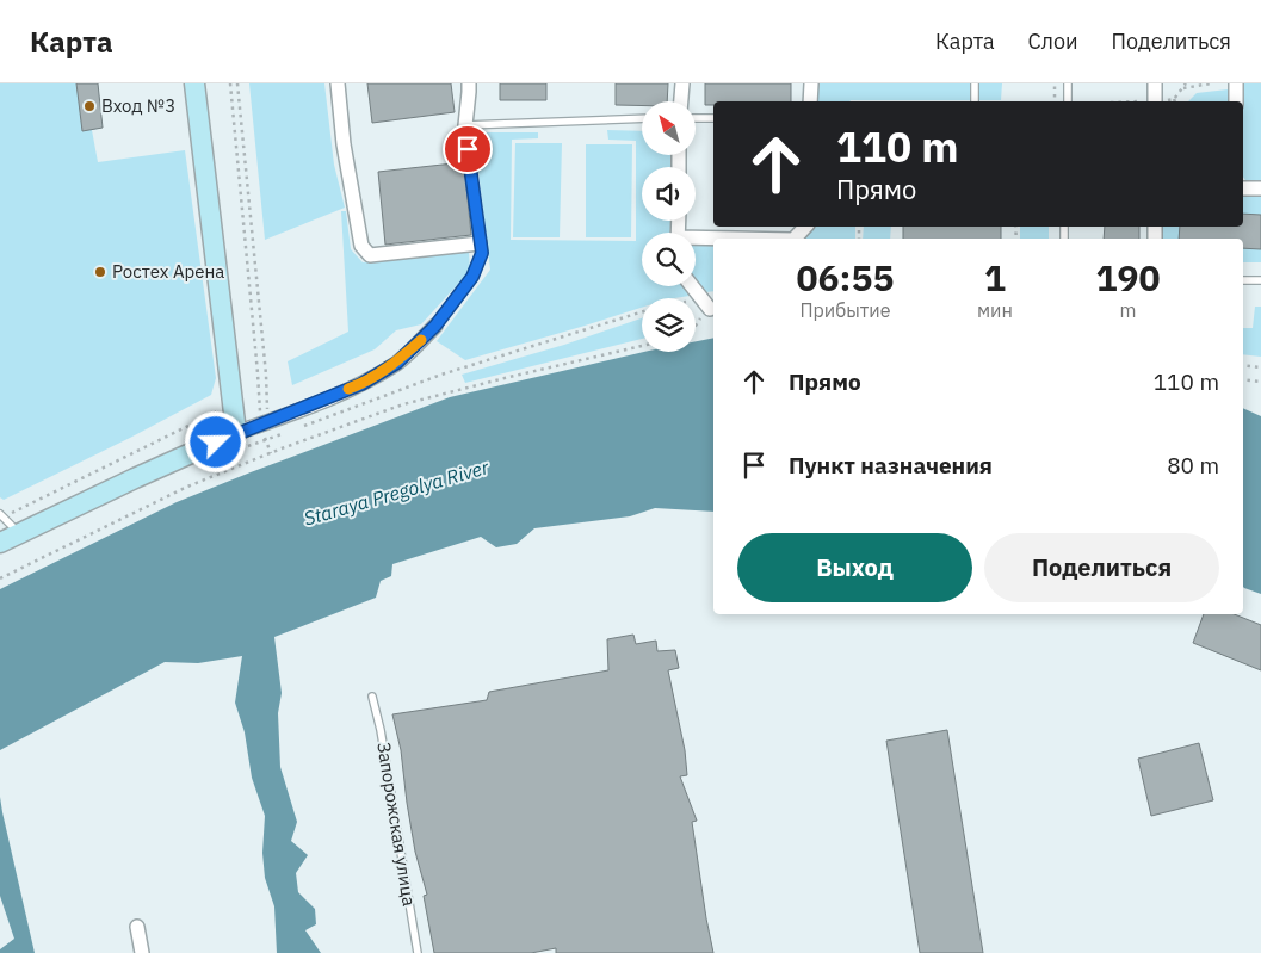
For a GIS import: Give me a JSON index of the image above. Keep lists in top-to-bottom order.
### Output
{
  "streets": {
    "lane": ["Запорожская улица"]
  },
  "water": ["Staraya Pregolya River"],
  "places": ["Вход №3", "Ростех Арена"],
  "north": "top left",
  "page": {
    "header": "Карта",
    "nav": ["Карта", "Слои", "Поделиться"],
    "turn": ["110 m", "Прямо"],
    "eta": [
      "06:55",
      "Прибытие",
      "1",
      "мин",
      "190",
      "m"
    ],
    "list": [
      {
        "name": "Прямо",
        "value": "110 m"
      },
      {
        "name": "Пункт назначения",
        "value": "80 m"
      }
    ],
    "buttons": ["Выход", "Поделиться"]
  }
}
